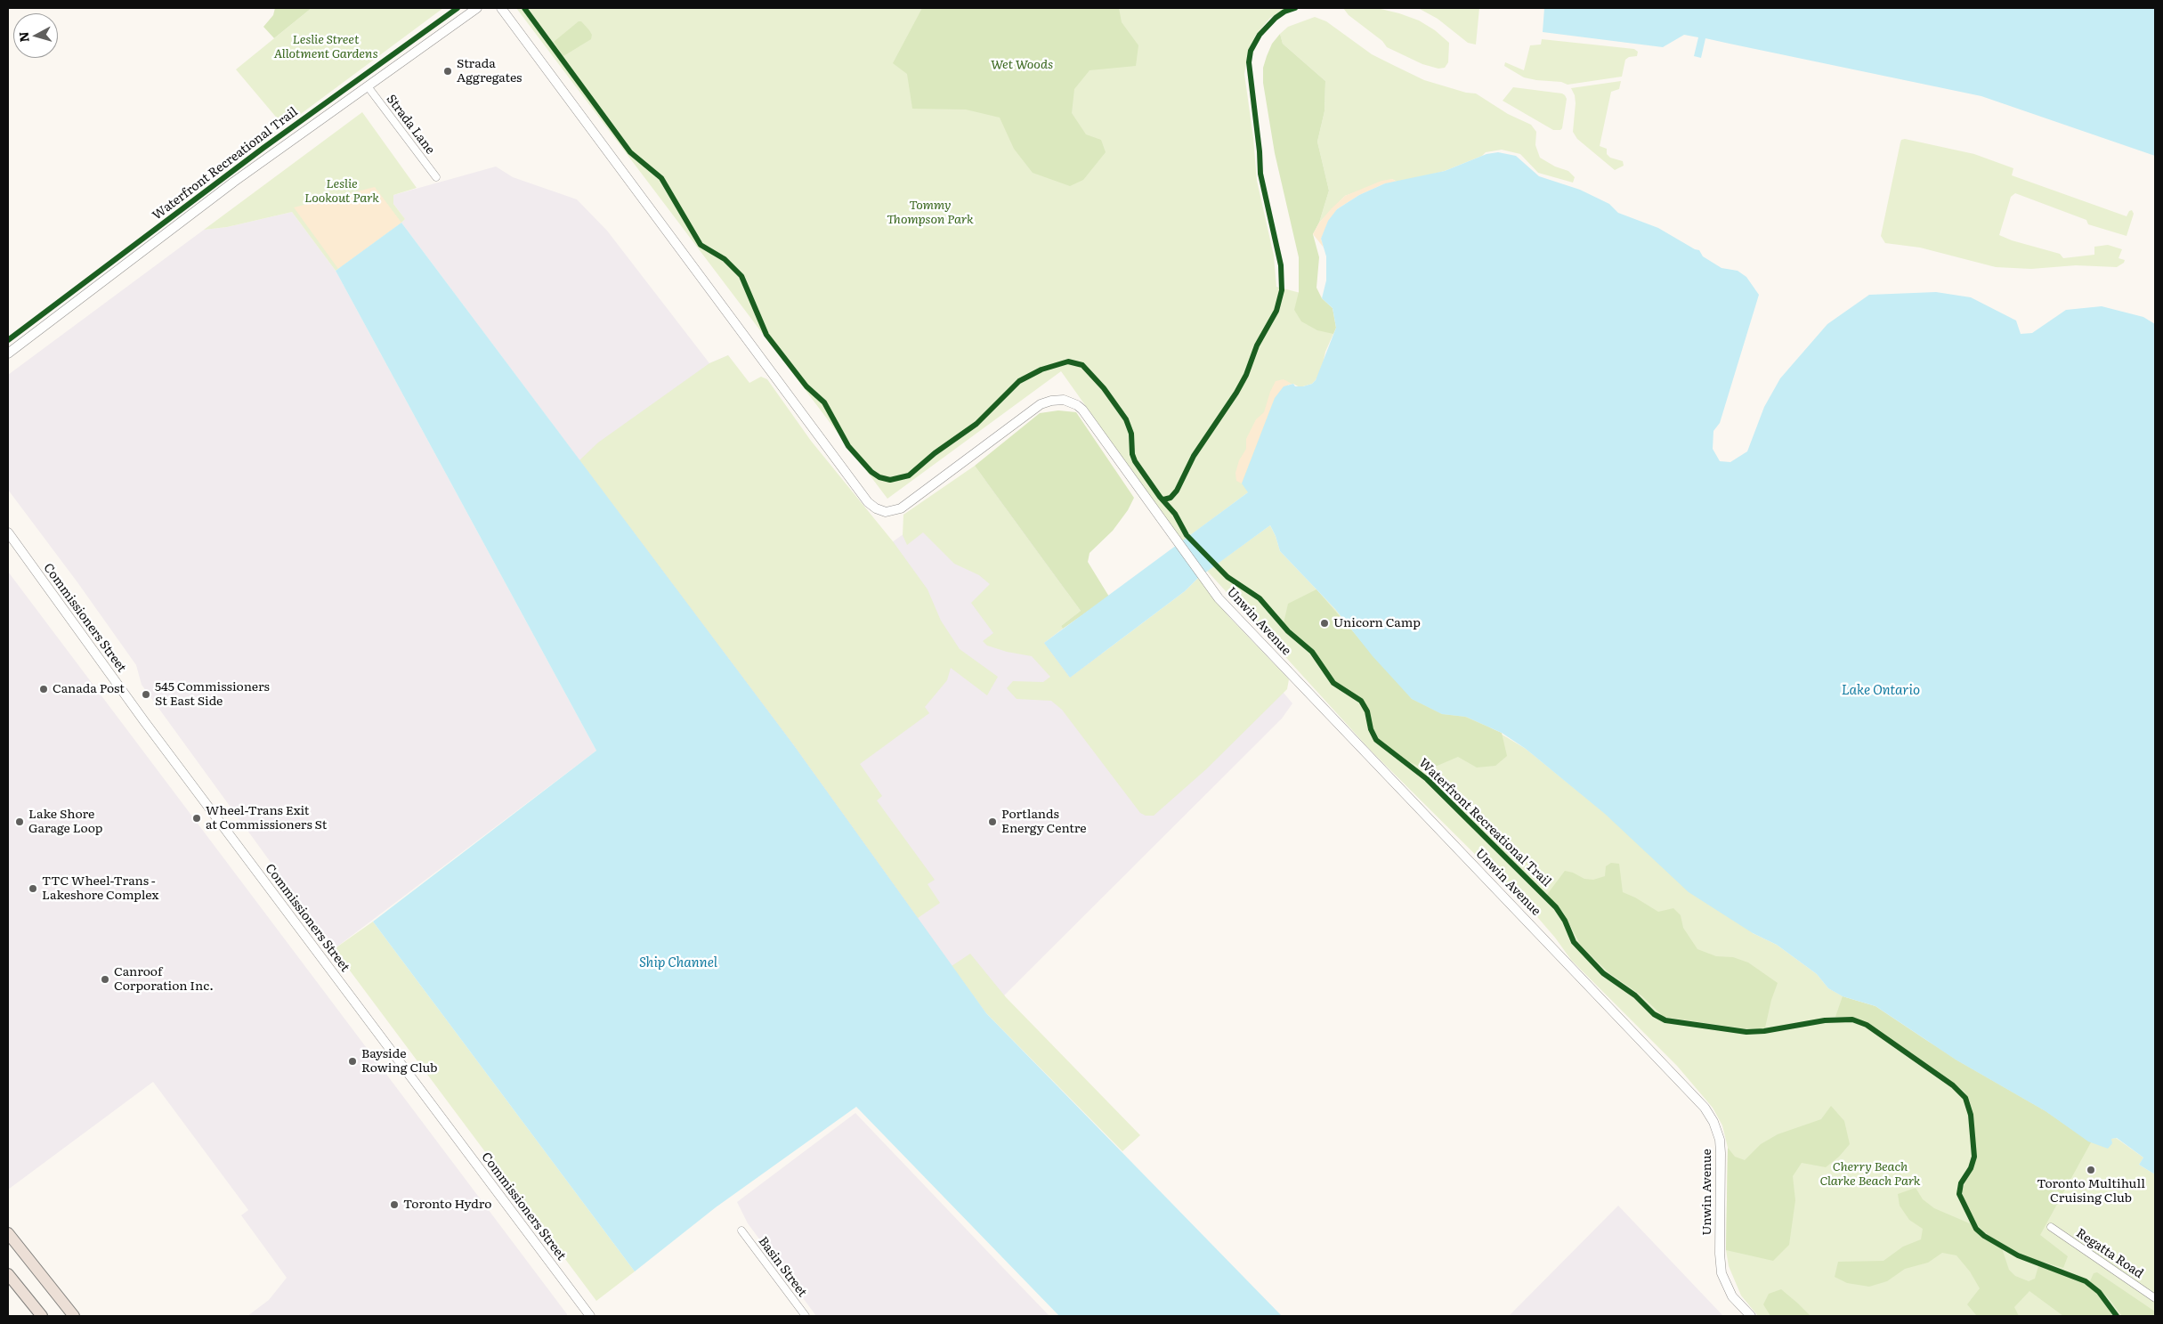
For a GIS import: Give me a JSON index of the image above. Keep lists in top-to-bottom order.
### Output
{
  "streets": {
    "street": [
      "Strada Lane",
      "Commissioners Street",
      "Unwin Avenue",
      "Regatta Road",
      "Basin Street"
    ],
    "cycle path": ["Waterfront Recreational Trail"]
  },
  "water": ["Lake Ontario", "Ship Channel"],
  "parks": [
    "Leslie Street Allotment Gardens",
    "Wet Woods",
    "Leslie Lookout Park",
    "Tommy Thompson Park",
    "Cherry Beach Clarke Beach Park"
  ],
  "places": [
    "Strada Aggregates",
    "Unicorn Camp",
    "Canada Post",
    "545 Commissioners St East Side",
    "Wheel-Trans Exit at Commissioners St",
    "Lake Shore Garage Loop",
    "Portlands Energy Centre",
    "TTC Wheel-Trans - Lakeshore Complex",
    "Canroof Corporation Inc.",
    "Bayside Rowing Club",
    "Toronto Multihull Cruising Club",
    "Toronto Hydro"
  ],
  "north": "left"
}
